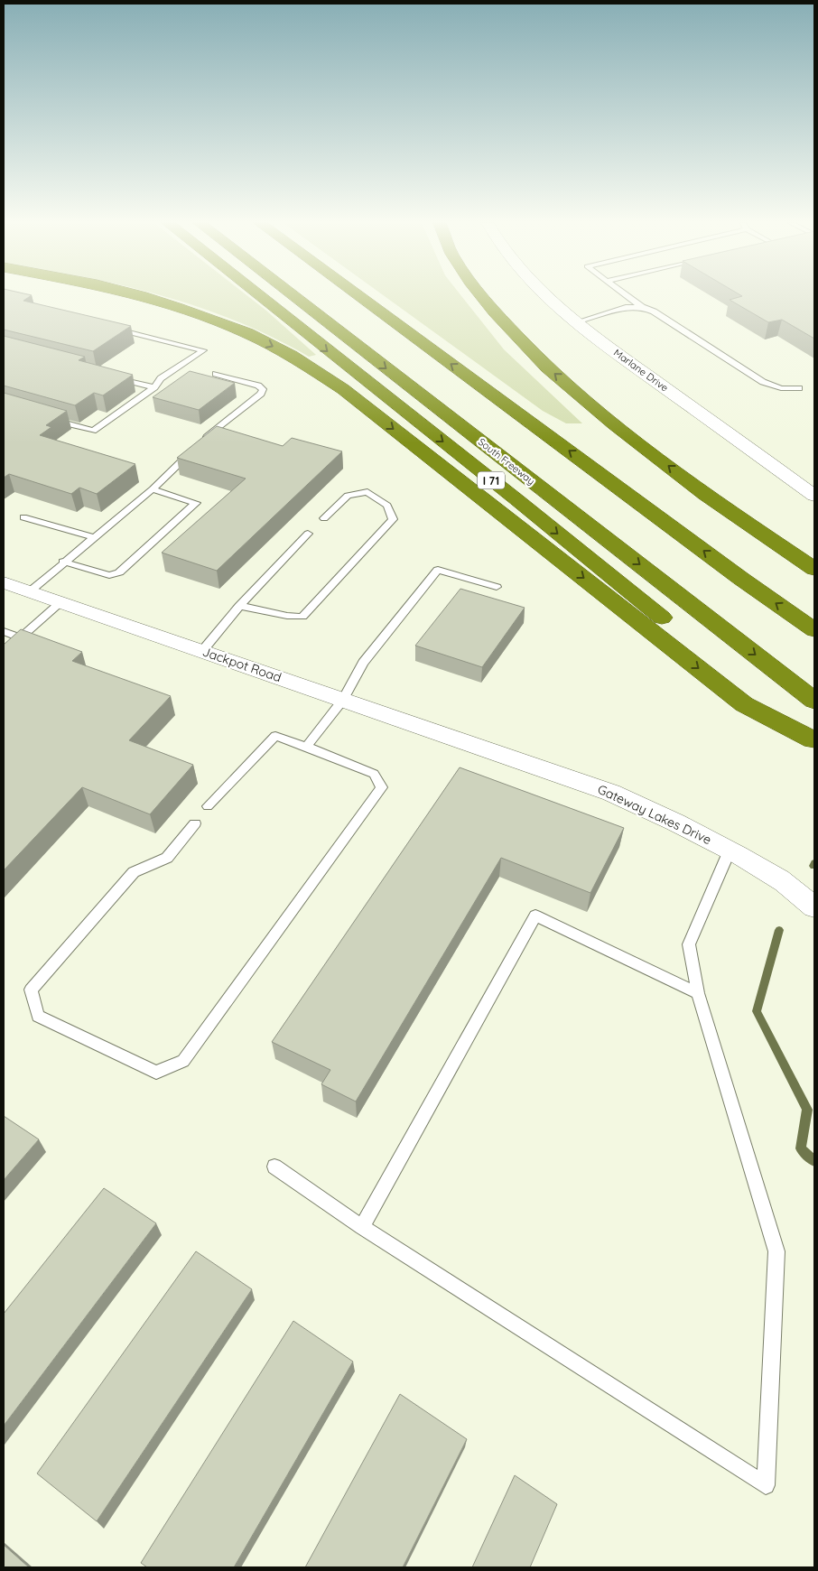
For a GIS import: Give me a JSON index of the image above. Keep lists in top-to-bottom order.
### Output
{
  "streets": {
    "highway": ["South Freeway", "I 71"],
    "street": ["Marlane Drive", "Jackpot Road", "Gateway Lakes Drive"]
  },
  "crossings": [
    ["Jackpot Road", "Gateway Lakes Drive"]
  ]
}
